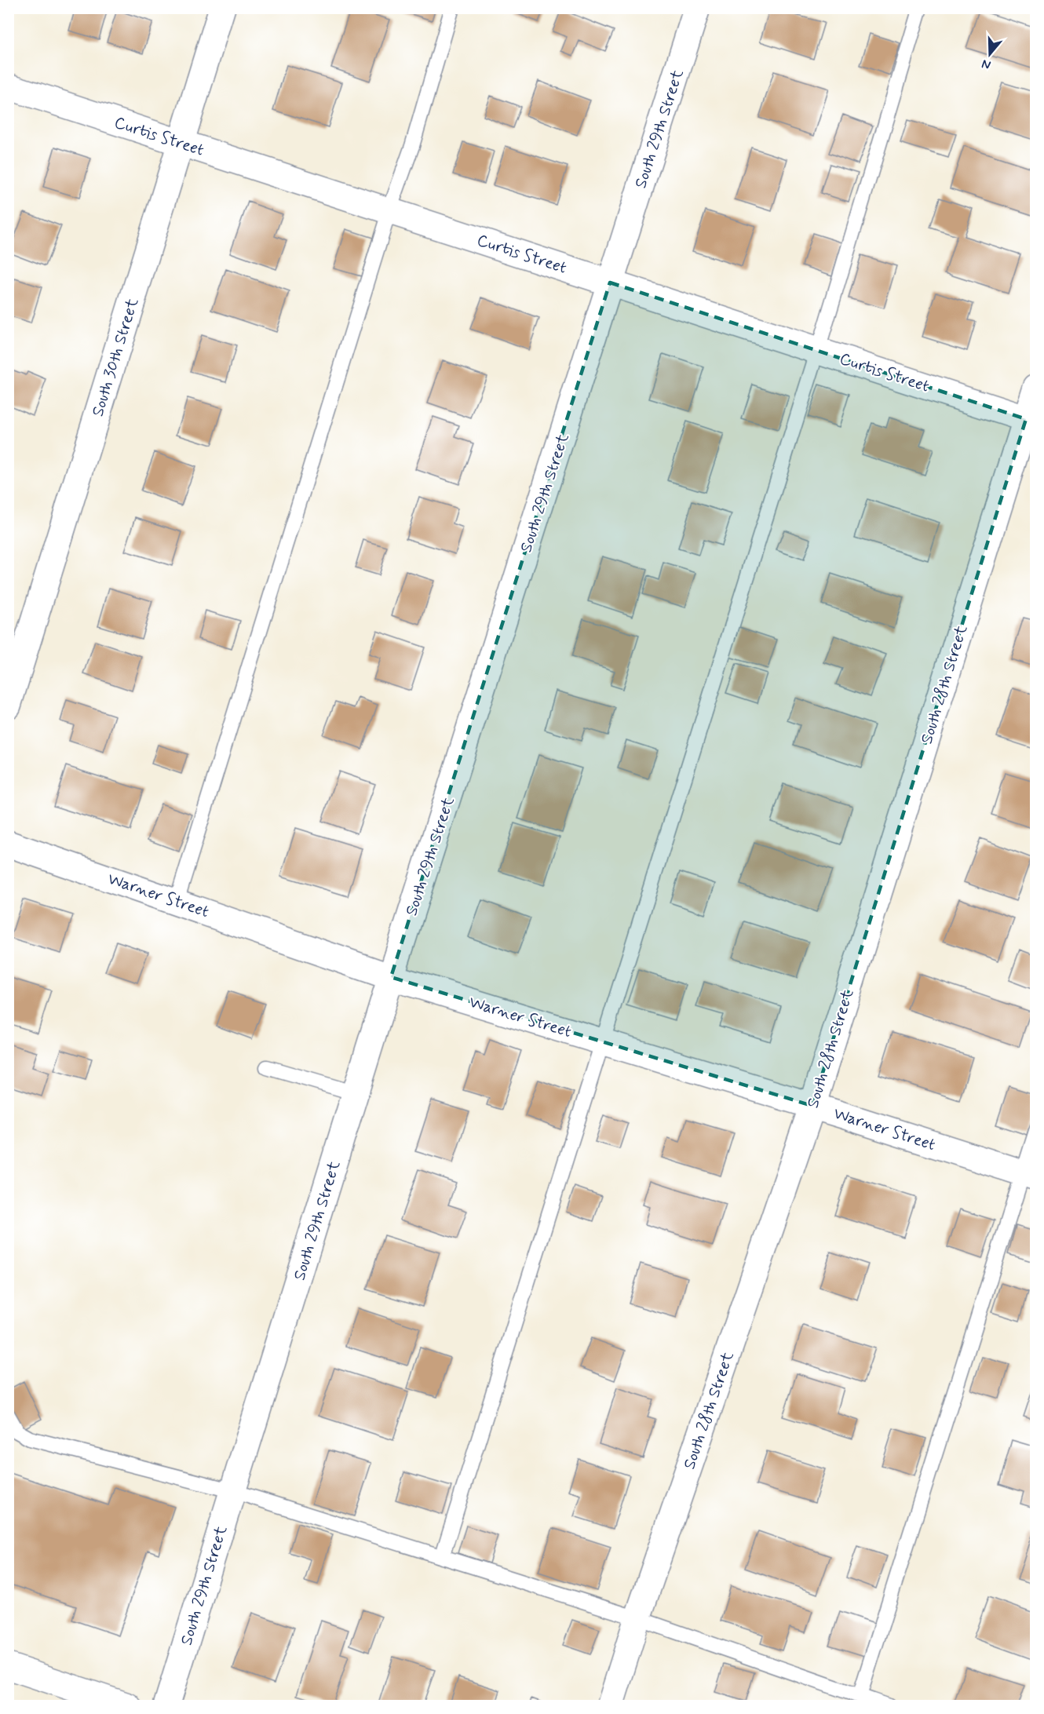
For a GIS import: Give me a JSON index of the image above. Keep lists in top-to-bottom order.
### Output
{
  "streets": {
    "street": [
      "South 29th Street",
      "Curtis Street",
      "South 30th Street",
      "South 28th Street",
      "Warner Street"
    ]
  },
  "crossings": [
    ["South 29th Street", "Curtis Street"],
    ["South 29th Street", "Warner Street"],
    ["Curtis Street", "South 30th Street"],
    ["Curtis Street", "South 28th Street"],
    ["South 28th Street", "Warner Street"]
  ],
  "north": "bottom"
}
